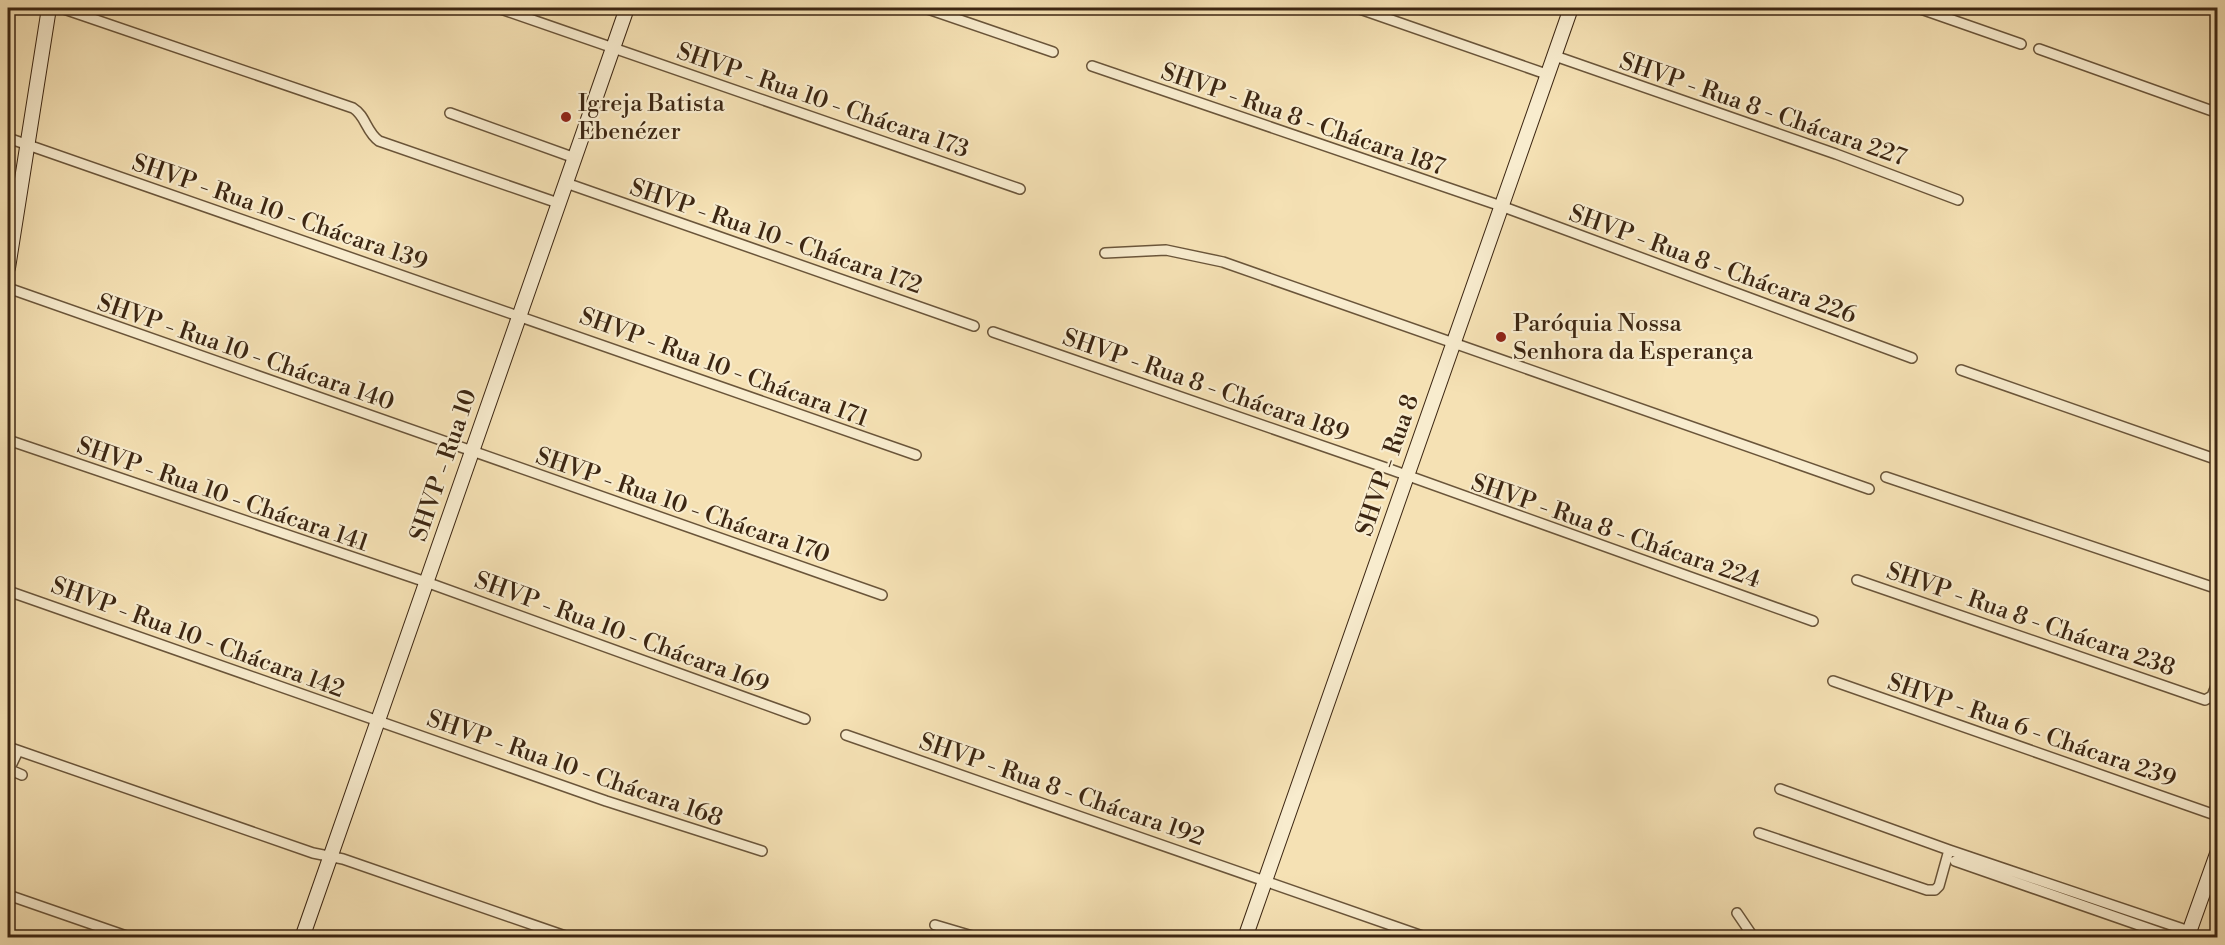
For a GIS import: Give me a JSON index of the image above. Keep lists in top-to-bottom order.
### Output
{
  "streets": {
    "street": [
      "SHVP - Rua 10 - Chácara 173",
      "SHVP - Rua 8 - Chácara 227",
      "SHVP - Rua 8 - Chácara 187",
      "SHVP - Rua 10 - Chácara 139",
      "SHVP - Rua 10 - Chácara 172",
      "SHVP - Rua 8 - Chácara 226",
      "SHVP - Rua 10 - Chácara 140",
      "SHVP - Rua 10 - Chácara 171",
      "SHVP - Rua 8 - Chácara 189",
      "SHVP - Rua 10",
      "SHVP - Rua 8",
      "SHVP - Rua 10 - Chácara 141",
      "SHVP - Rua 10 - Chácara 170",
      "SHVP - Rua 8 - Chácara 224",
      "SHVP - Rua 8 - Chácara 238",
      "SHVP - Rua 10 - Chácara 169",
      "SHVP - Rua 10 - Chácara 142",
      "SHVP - Rua 6 - Chácara 239",
      "SHVP - Rua 10 - Chácara 168",
      "SHVP - Rua 8 - Chácara 192"
    ]
  },
  "crossings": [
    ["SHVP - Rua 10 - Chácara 173", "SHVP - Rua 10"],
    ["SHVP - Rua 8 - Chácara 227", "SHVP - Rua 8"],
    ["SHVP - Rua 8 - Chácara 187", "SHVP - Rua 8 - Chácara 226"],
    ["SHVP - Rua 8 - Chácara 187", "SHVP - Rua 8"],
    ["SHVP - Rua 10 - Chácara 139", "SHVP - Rua 10 - Chácara 171"],
    ["SHVP - Rua 10 - Chácara 139", "SHVP - Rua 10"],
    ["SHVP - Rua 10 - Chácara 172", "SHVP - Rua 10"],
    ["SHVP - Rua 8 - Chácara 226", "SHVP - Rua 8"],
    ["SHVP - Rua 10 - Chácara 140", "SHVP - Rua 10"],
    ["SHVP - Rua 10 - Chácara 140", "SHVP - Rua 10 - Chácara 170"],
    ["SHVP - Rua 10 - Chácara 171", "SHVP - Rua 10"],
    ["SHVP - Rua 8 - Chácara 189", "SHVP - Rua 8"],
    ["SHVP - Rua 8 - Chácara 189", "SHVP - Rua 8 - Chácara 224"],
    ["SHVP - Rua 10", "SHVP - Rua 10 - Chácara 141"],
    ["SHVP - Rua 10", "SHVP - Rua 10 - Chácara 170"],
    ["SHVP - Rua 10", "SHVP - Rua 10 - Chácara 169"],
    ["SHVP - Rua 10", "SHVP - Rua 10 - Chácara 142"],
    ["SHVP - Rua 10", "SHVP - Rua 10 - Chácara 168"],
    ["SHVP - Rua 8", "SHVP - Rua 8 - Chácara 224"],
    ["SHVP - Rua 8", "SHVP - Rua 8 - Chácara 192"],
    ["SHVP - Rua 10 - Chácara 141", "SHVP - Rua 10 - Chácara 169"],
    ["SHVP - Rua 10 - Chácara 142", "SHVP - Rua 10 - Chácara 168"]
  ],
  "places": ["Igreja Batista Ebenézer", "Paróquia Nossa Senhora da Esperança"]
}
